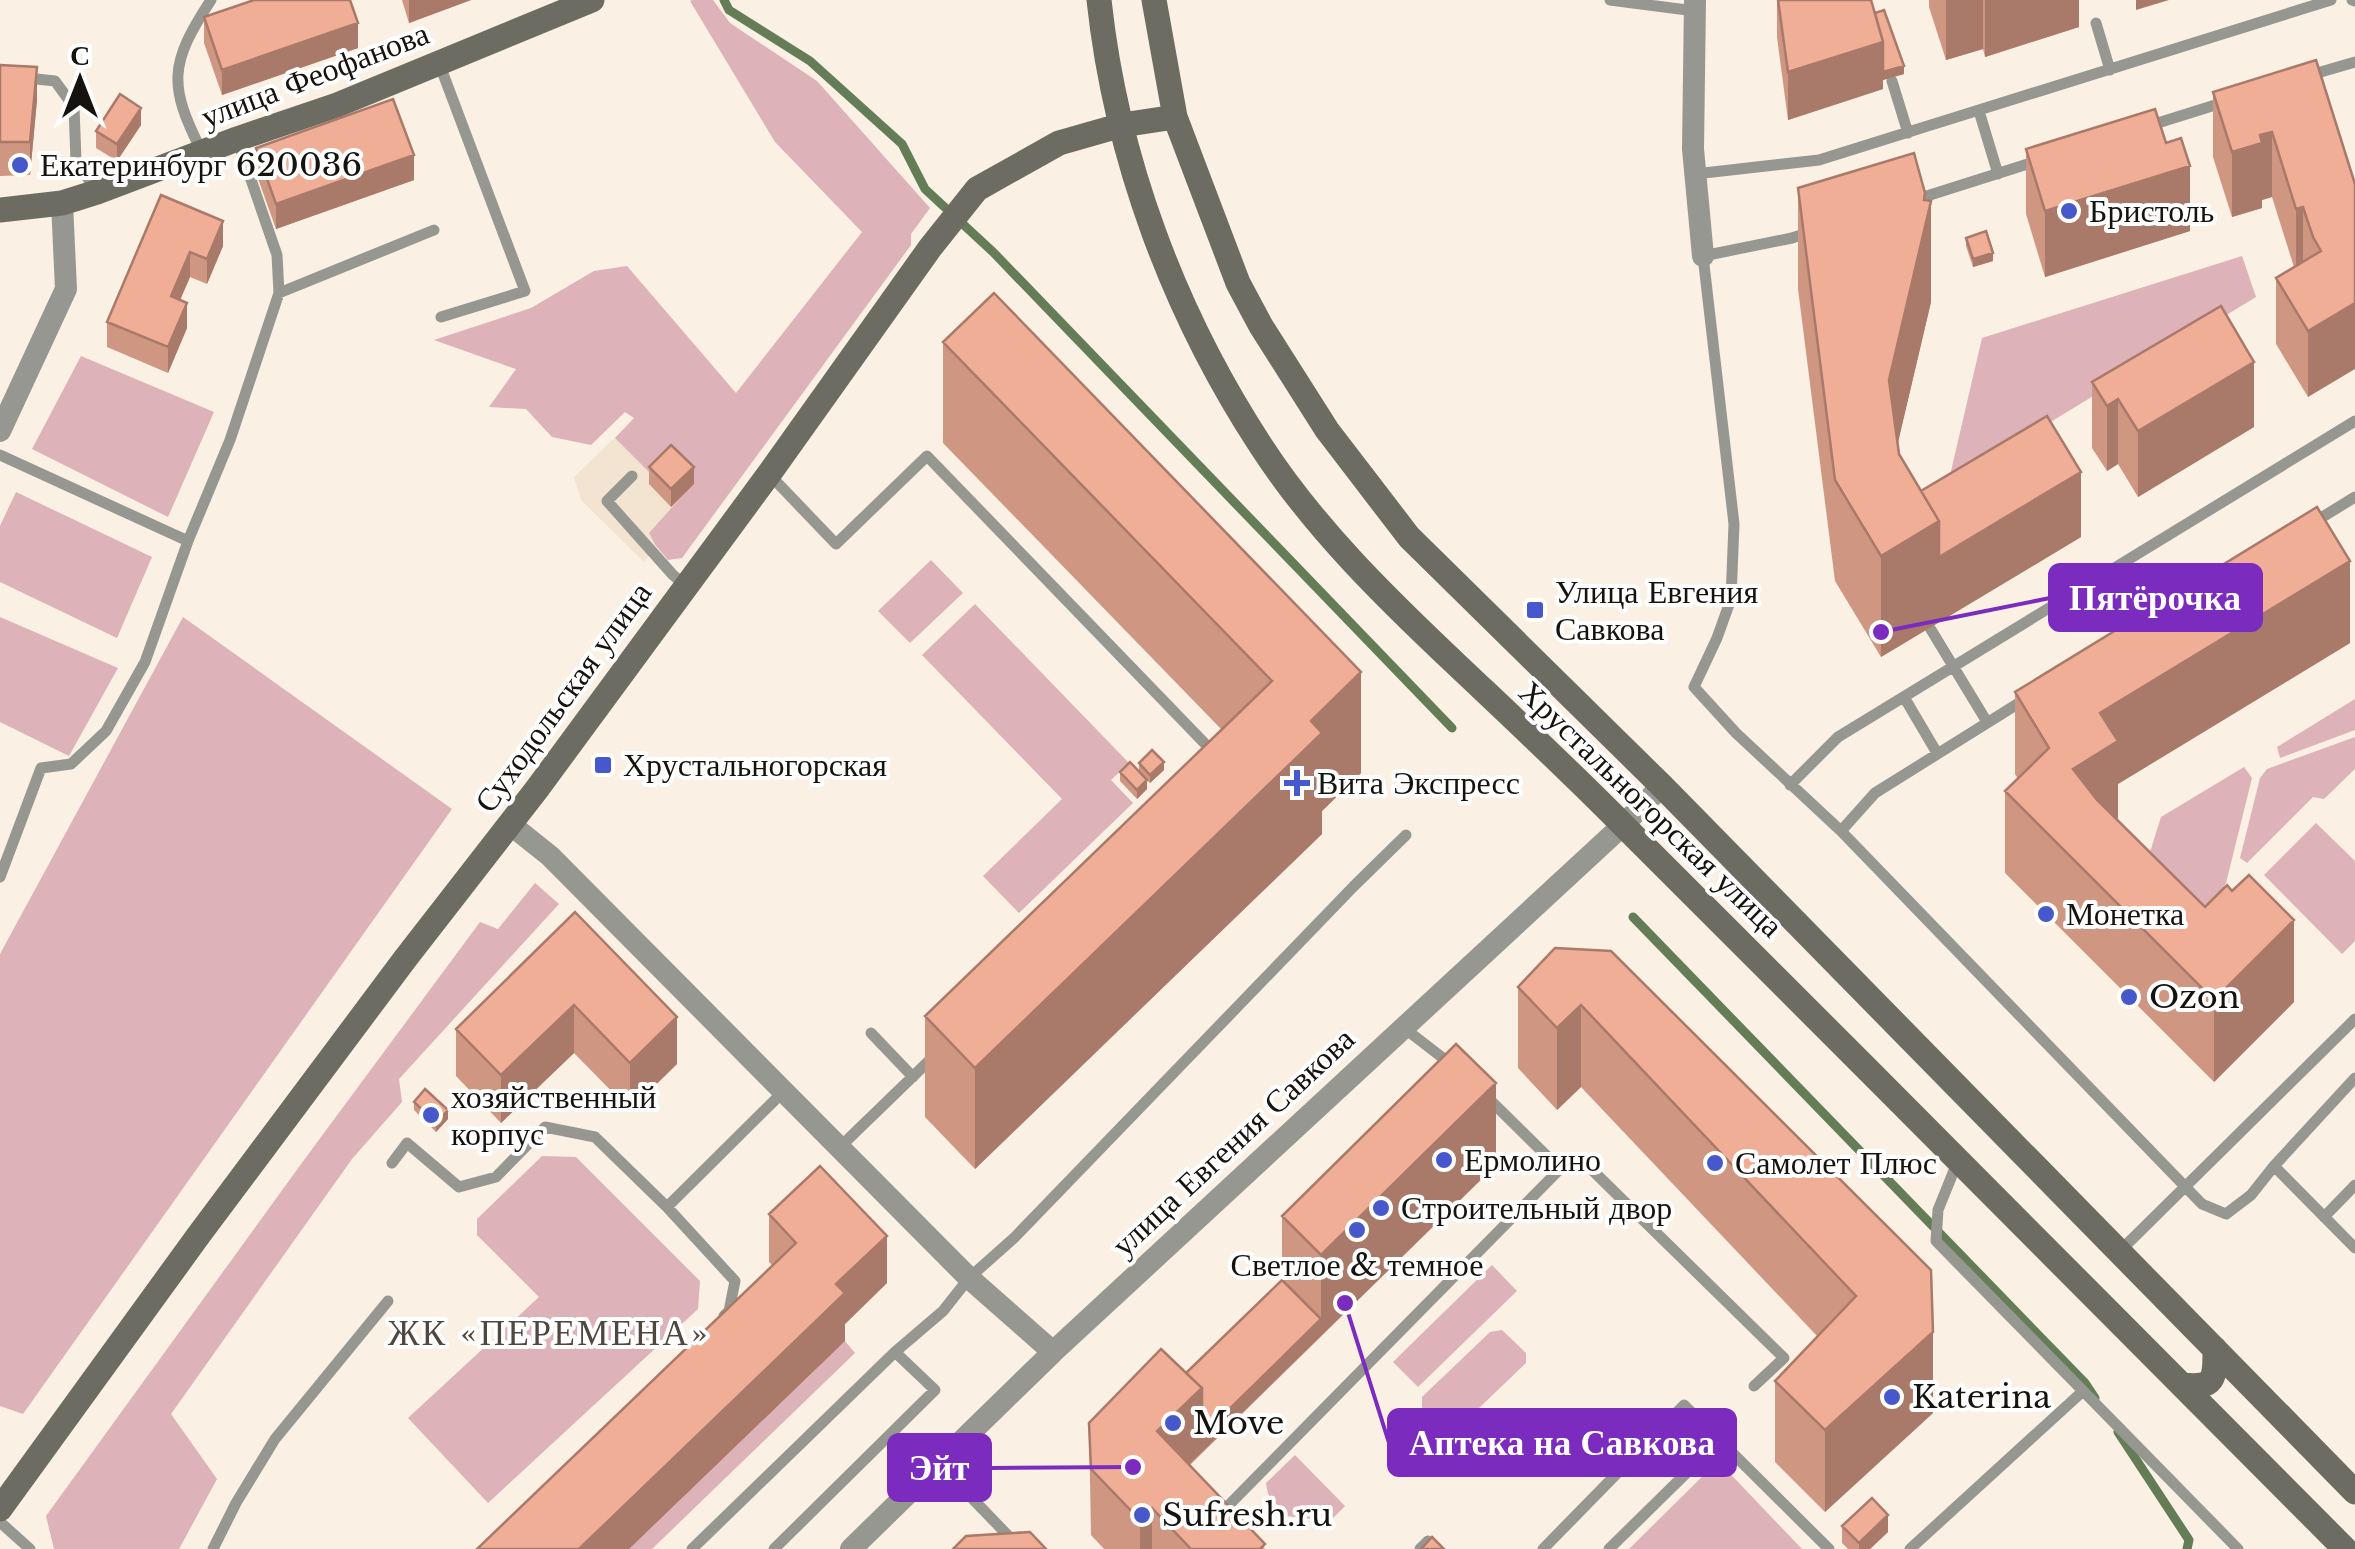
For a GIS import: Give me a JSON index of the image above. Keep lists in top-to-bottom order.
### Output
{
  "streets": {
    "street": [
      "улица Феофанова",
      "Суходольская улица",
      "Хрустальногорская улица",
      "улица Евгения Савкова"
    ]
  },
  "crossings": [
    ["Суходольская улица", "Хрустальногорская улица"],
    ["Хрустальногорская улица", "улица Евгения Савкова"]
  ],
  "districts": ["ЖК «ПЕРЕМЕНА»"],
  "places": {
    "other": [
      "Екатеринбург 620036",
      "Бристоль",
      "Пятёрочка",
      "Монетка",
      "Ozon",
      "хозяйственный корпус",
      "Ермолино",
      "Самолет Плюс",
      "Строительный двор",
      "Светлое & темное",
      "Аптека на Савкова",
      "Katerina",
      "Move",
      "Эйт",
      "Sufresh.ru"
    ],
    "transit": ["Улица Евгения Савкова", "Хрустальногорская"],
    "health": ["Вита Экспресс"]
  },
  "north": "top"
}
